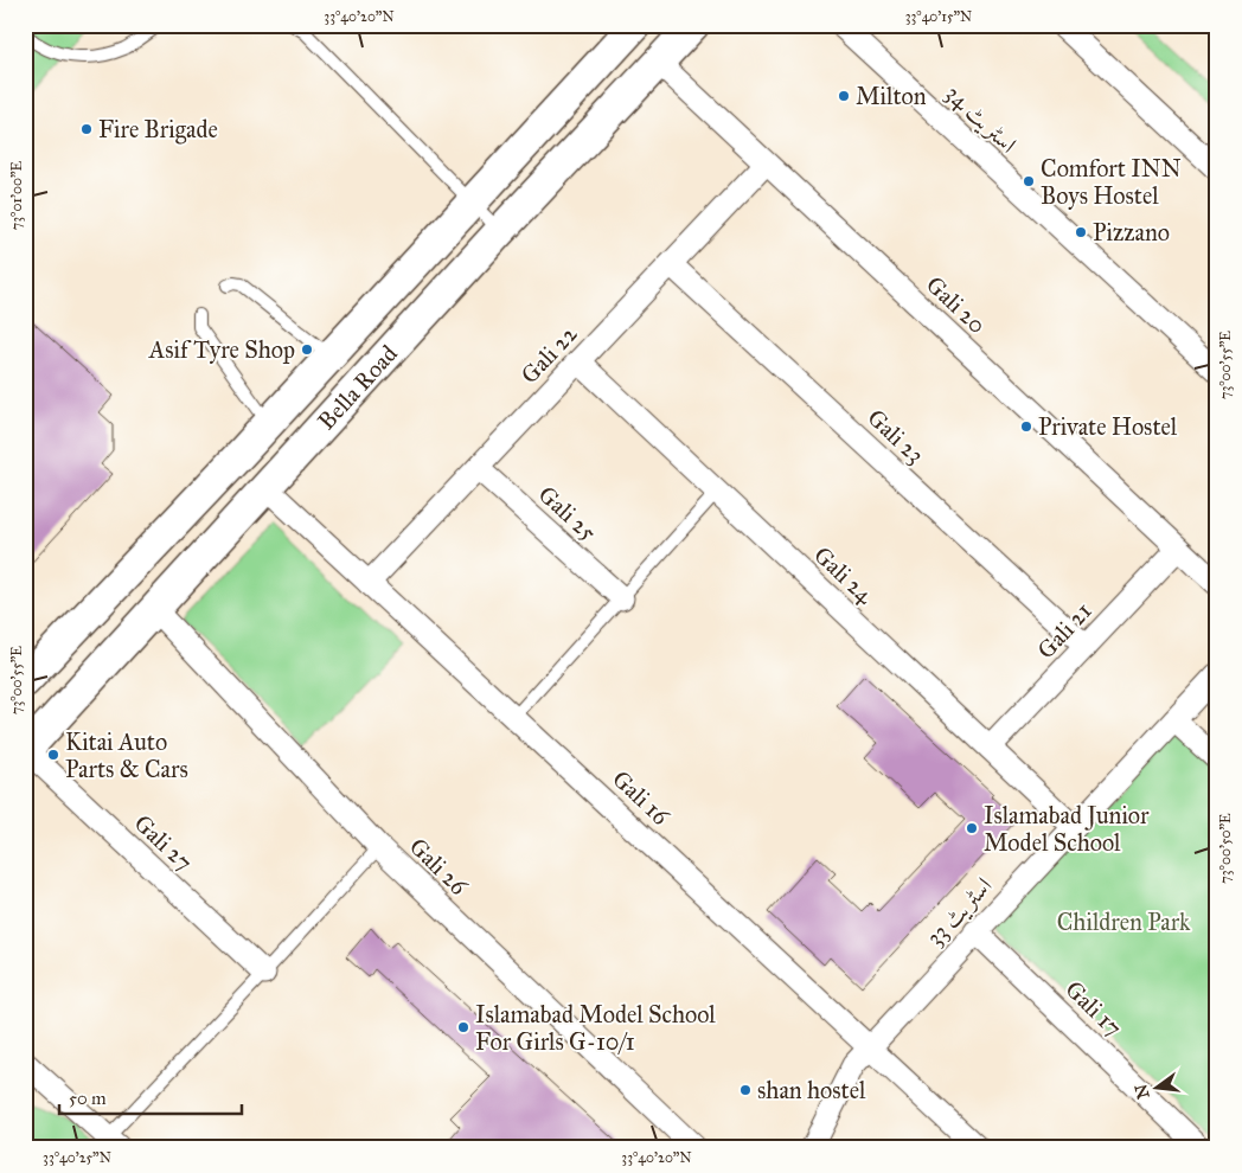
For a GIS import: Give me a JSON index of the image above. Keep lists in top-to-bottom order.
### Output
{
  "streets": {
    "street": [
      "اسٹریٹ 34",
      "Gali 20",
      "Gali 22",
      "Bella Road",
      "Gali 23",
      "Gali 25",
      "Gali 24",
      "Gali 21",
      "Gali 16",
      "Gali 27",
      "Gali 26",
      "اسٹریٹ 33",
      "Gali 17"
    ]
  },
  "crossings": [
    ["Gali 20", "Gali 22"],
    ["Gali 20", "Bella Road"],
    ["Gali 20", "Gali 21"],
    ["Gali 22", "Gali 23"],
    ["Gali 22", "Gali 25"],
    ["Gali 22", "Gali 24"],
    ["Gali 22", "Gali 16"],
    ["Bella Road", "Gali 16"],
    ["Bella Road", "Gali 27"],
    ["Bella Road", "Gali 26"],
    ["Gali 23", "Gali 21"],
    ["Gali 24", "Gali 21"],
    ["Gali 24", "اسٹریٹ 33"],
    ["Gali 16", "اسٹریٹ 33"],
    ["اسٹریٹ 33", "Gali 17"]
  ],
  "parks": ["Children Park"],
  "places": [
    "Milton",
    "Fire Brigade",
    "Comfort INN Boys Hostel",
    "Pizzano",
    "Asif Tyre Shop",
    "Private Hostel",
    "Kitai Auto Parts & Cars",
    "Islamabad Junior Model School",
    "Islamabad Model School For Girls G-10/1",
    "shan hostel"
  ],
  "scale_bar": "50 m",
  "north": "left",
  "coordinates": [
    "33°40'20\"N",
    "33°40'15\"N",
    "73°01'00\"E",
    "73°00'55\"E",
    "73°00'50\"E",
    "33°40'25\"N"
  ]
}
